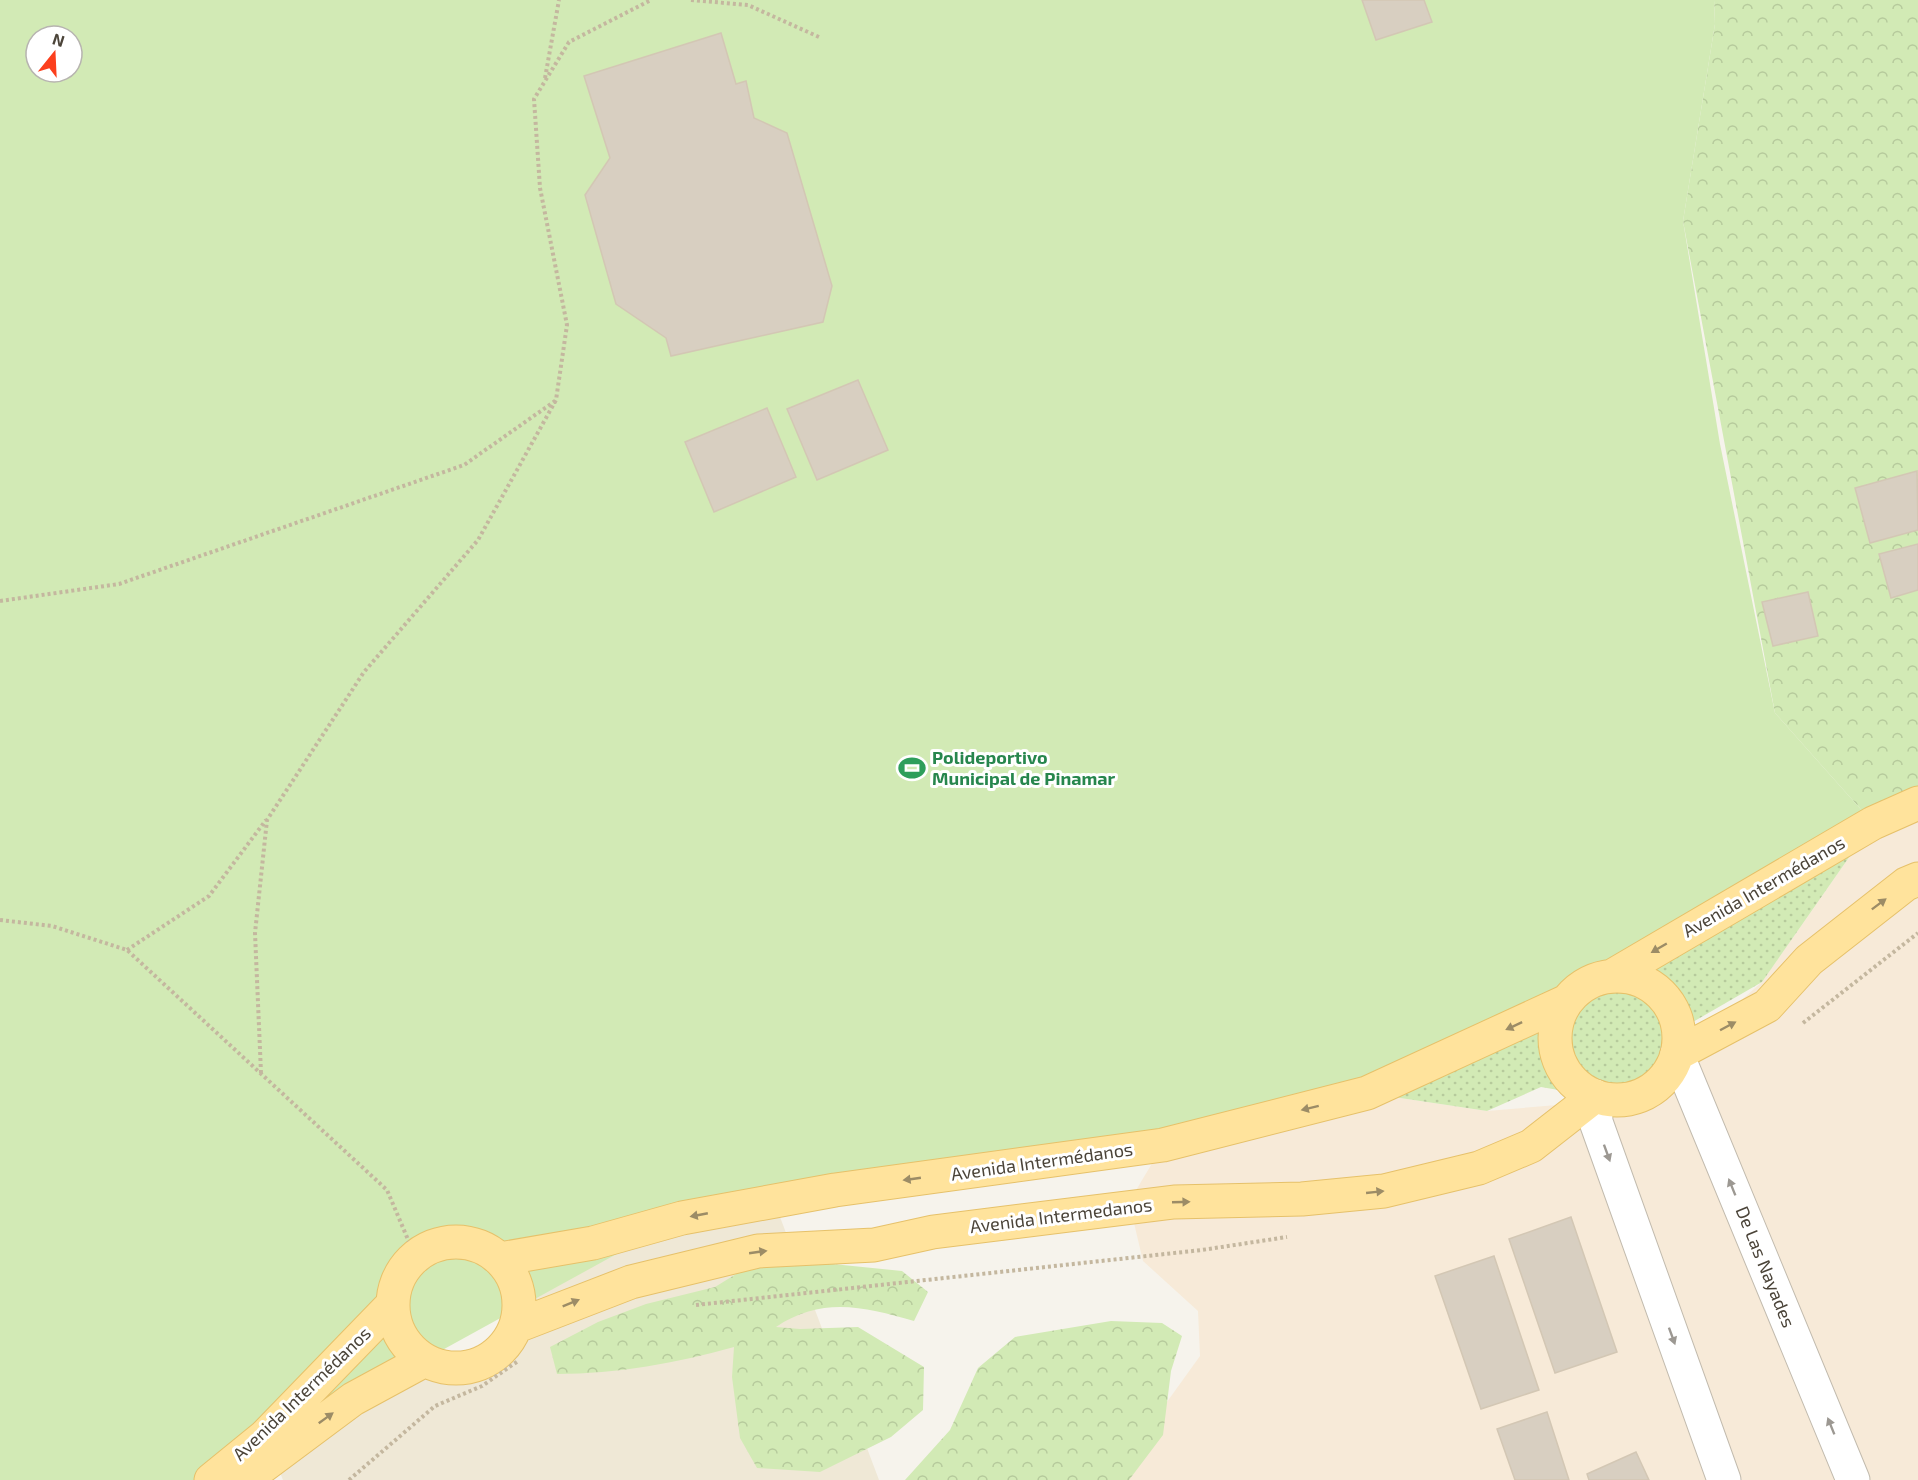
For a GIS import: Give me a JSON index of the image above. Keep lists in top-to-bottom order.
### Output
{
  "streets": {
    "main road": ["Avenida Intermédanos", "Avenida Intermedanos"],
    "street": ["De Las Nayades"]
  },
  "crossings": [
    ["Avenida Intermédanos", "Avenida Intermedanos"],
    ["Avenida Intermédanos", "De Las Nayades"],
    ["Avenida Intermedanos", "De Las Nayades"]
  ],
  "one_way": ["Avenida Intermedanos"],
  "places": {
    "sports": ["Polideportivo Municipal de Pinamar"]
  },
  "north": "top"
}
